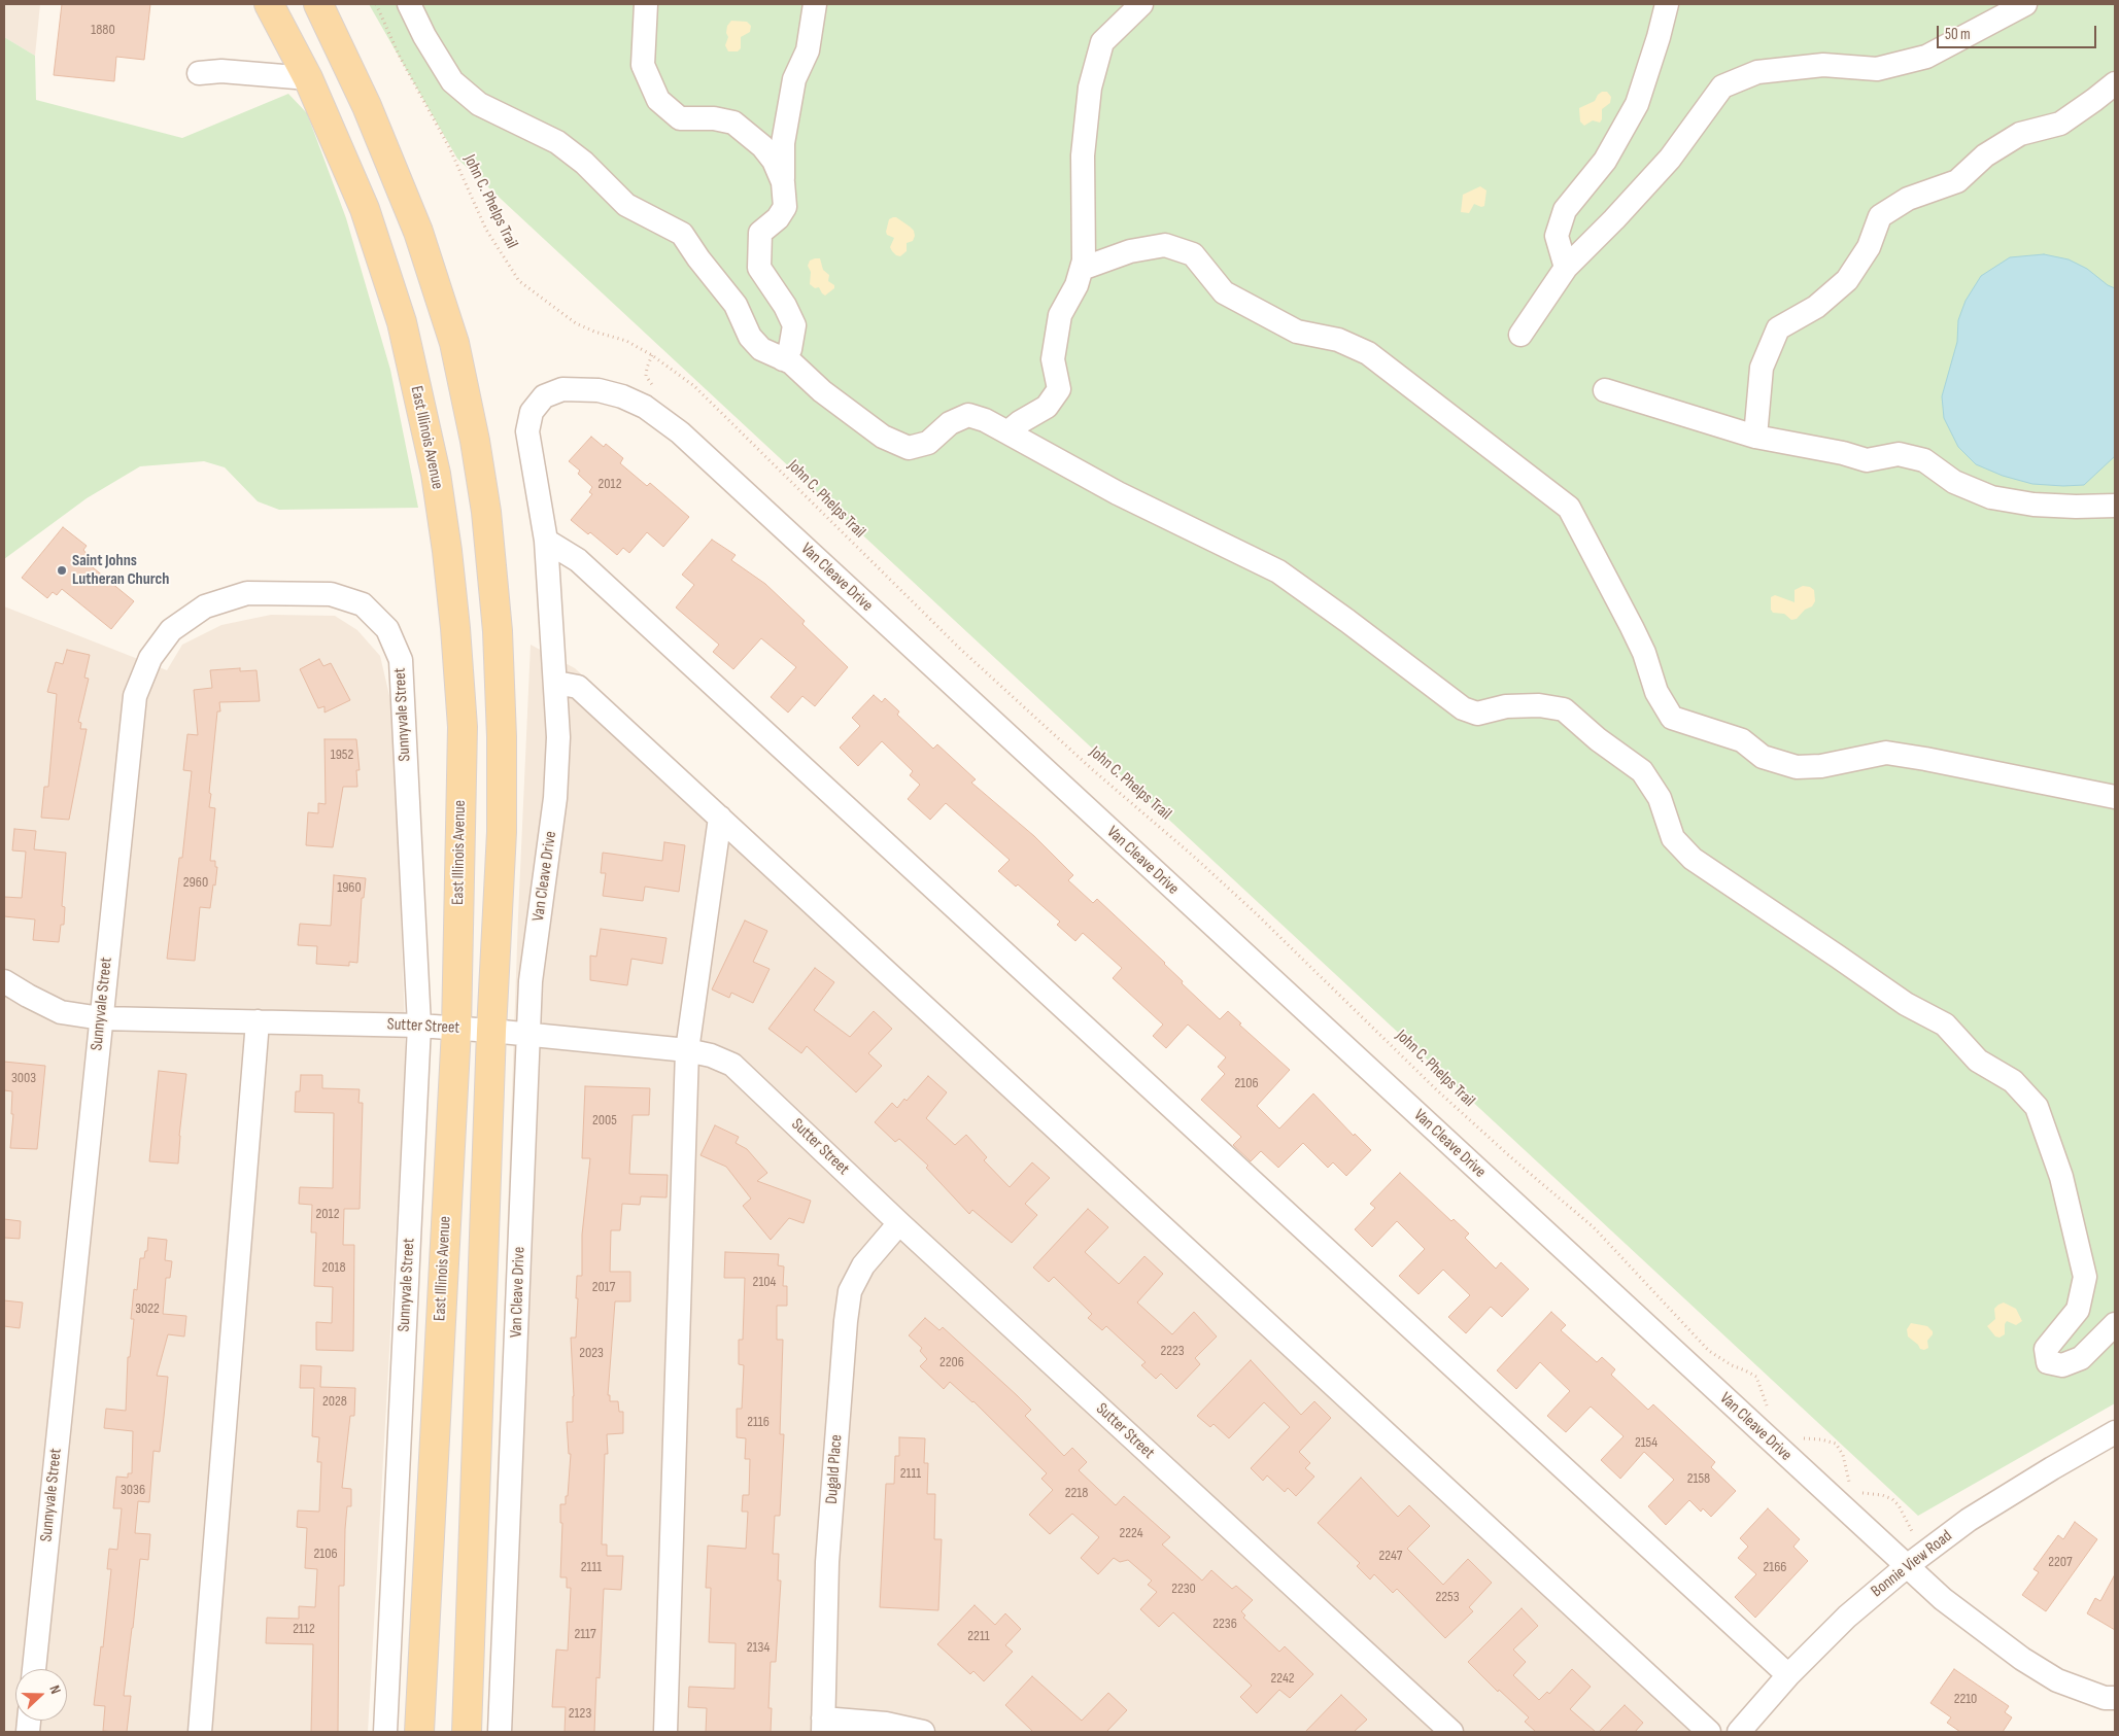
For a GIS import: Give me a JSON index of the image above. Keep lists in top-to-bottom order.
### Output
{
  "streets": {
    "main road": ["East Illinois Avenue"],
    "street": [
      "Van Cleave Drive",
      "Sunnyvale Street",
      "Sutter Street",
      "Dugald Place",
      "Bonnie View Road"
    ],
    "path": ["John C. Phelps Trail"]
  },
  "crossings": [
    ["East Illinois Avenue", "Sutter Street"],
    ["Van Cleave Drive", "Sutter Street"],
    ["Van Cleave Drive", "Bonnie View Road"],
    ["Sunnyvale Street", "Sutter Street"],
    ["Sutter Street", "Dugald Place"]
  ],
  "places": ["Saint Johns Lutheran Church"],
  "house_numbers": [
    "1880",
    "2012",
    "1952",
    "2960",
    "1960",
    "3003",
    "2106",
    "2005",
    "2012",
    "2018",
    "2104",
    "2017",
    "3022",
    "2223",
    "2023",
    "2206",
    "2028",
    "2116",
    "2154",
    "2111",
    "2158",
    "3036",
    "2218",
    "2224",
    "2106",
    "2247",
    "2207",
    "2111",
    "2166",
    "2230",
    "2253",
    "2236",
    "2112",
    "2117",
    "2211",
    "2134",
    "2242",
    "2210",
    "2123"
  ],
  "scale_bar": "50 m",
  "north": "right"
}
